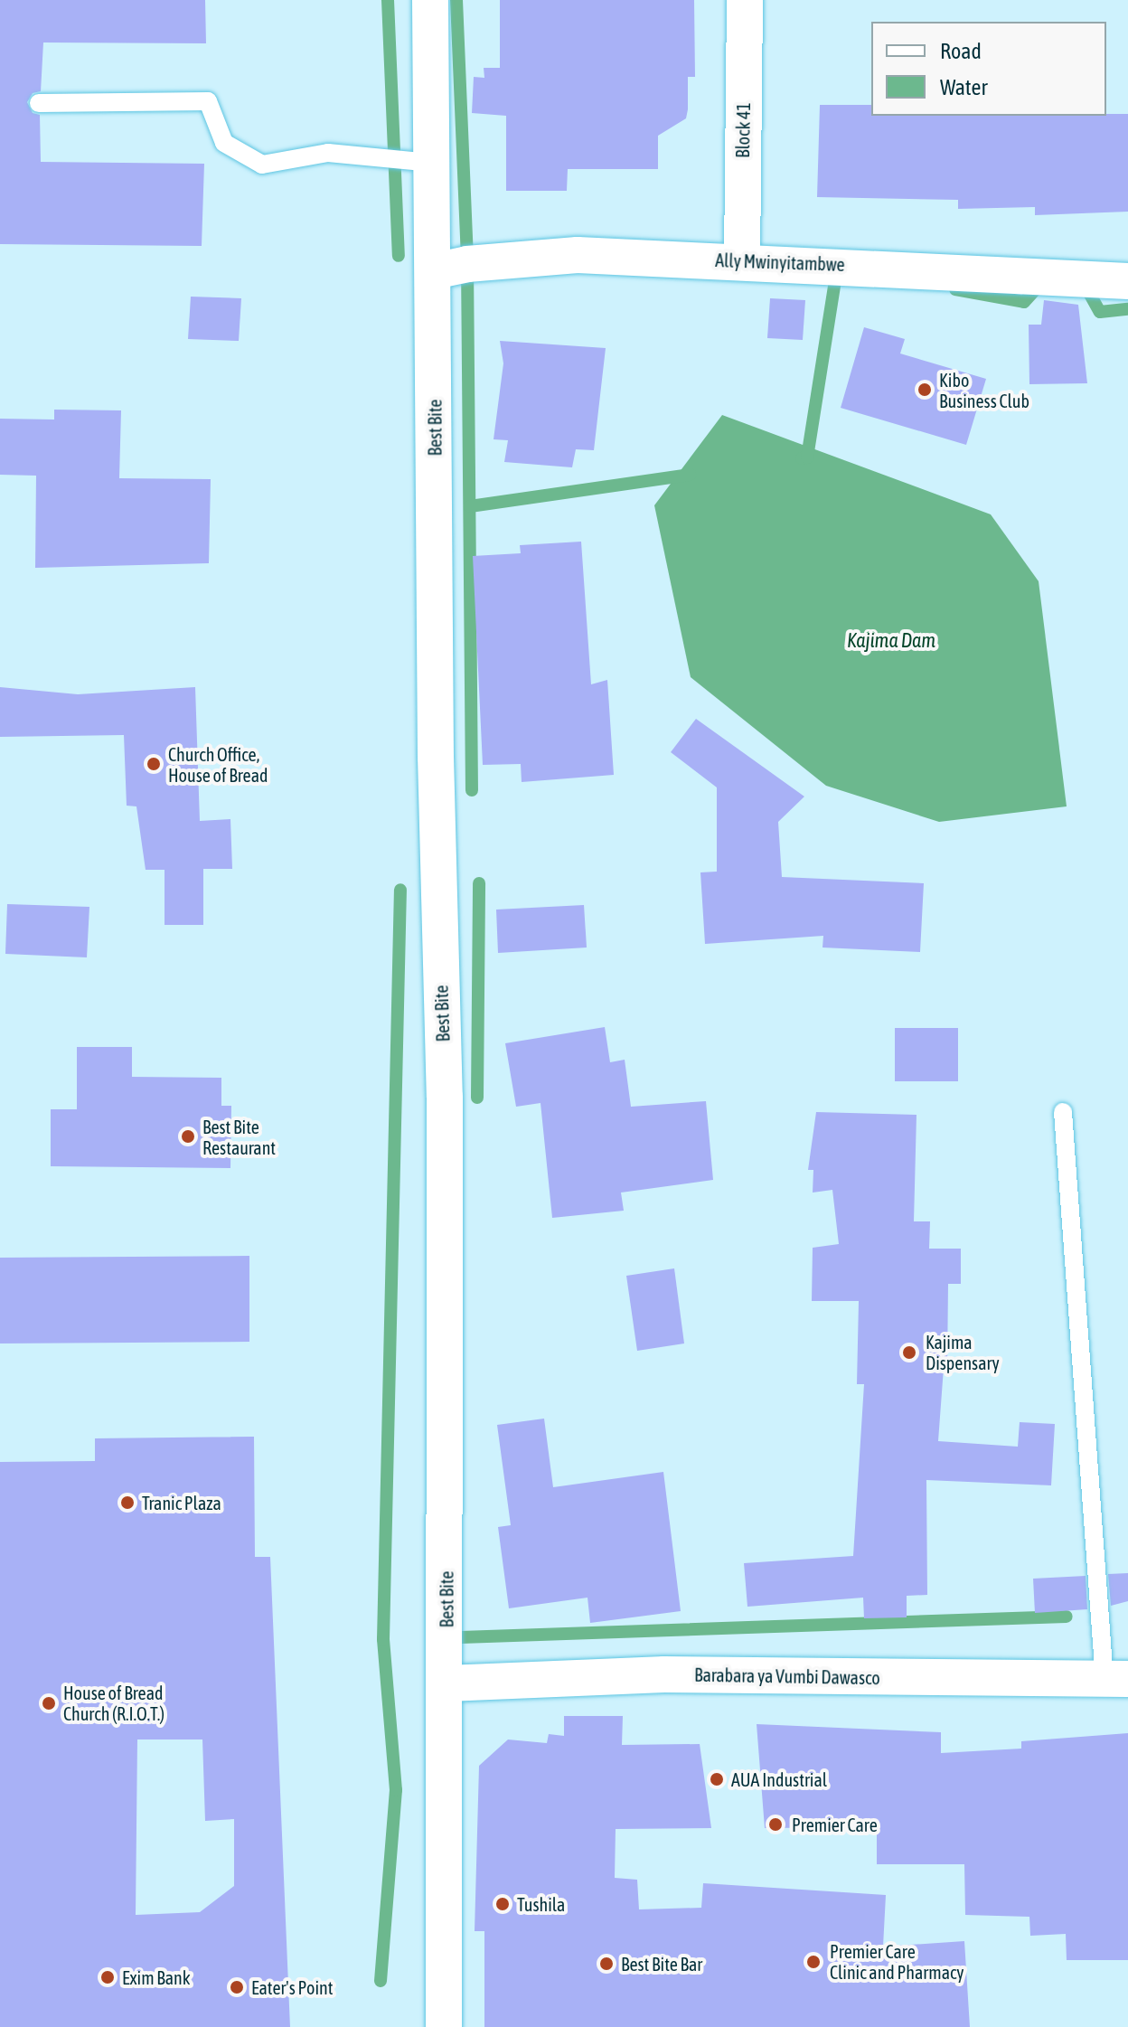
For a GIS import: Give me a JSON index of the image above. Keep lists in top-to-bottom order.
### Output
{
  "streets": {
    "street": [
      "Block 41",
      "Ally Mwinyitambwe",
      "Best Bite",
      "Barabara ya Vumbi Dawasco"
    ]
  },
  "crossings": [
    ["Block 41", "Ally Mwinyitambwe"],
    ["Ally Mwinyitambwe", "Best Bite"],
    ["Best Bite", "Barabara ya Vumbi Dawasco"]
  ],
  "water": ["Kajima Dam"],
  "places": [
    "Kibo Business Club",
    "Church Office, House of Bread",
    "Best Bite Restaurant",
    "Kajima Dispensary",
    "Tranic Plaza",
    "House of Bread Church (R.I.O.T.)",
    "AUA Industrial",
    "Premier Care",
    "Tushila",
    "Premier Care Clinic and Pharmacy",
    "Best Bite Bar",
    "Exim Bank",
    "Eater's Point"
  ],
  "legend": ["Road", "Water"]
}
